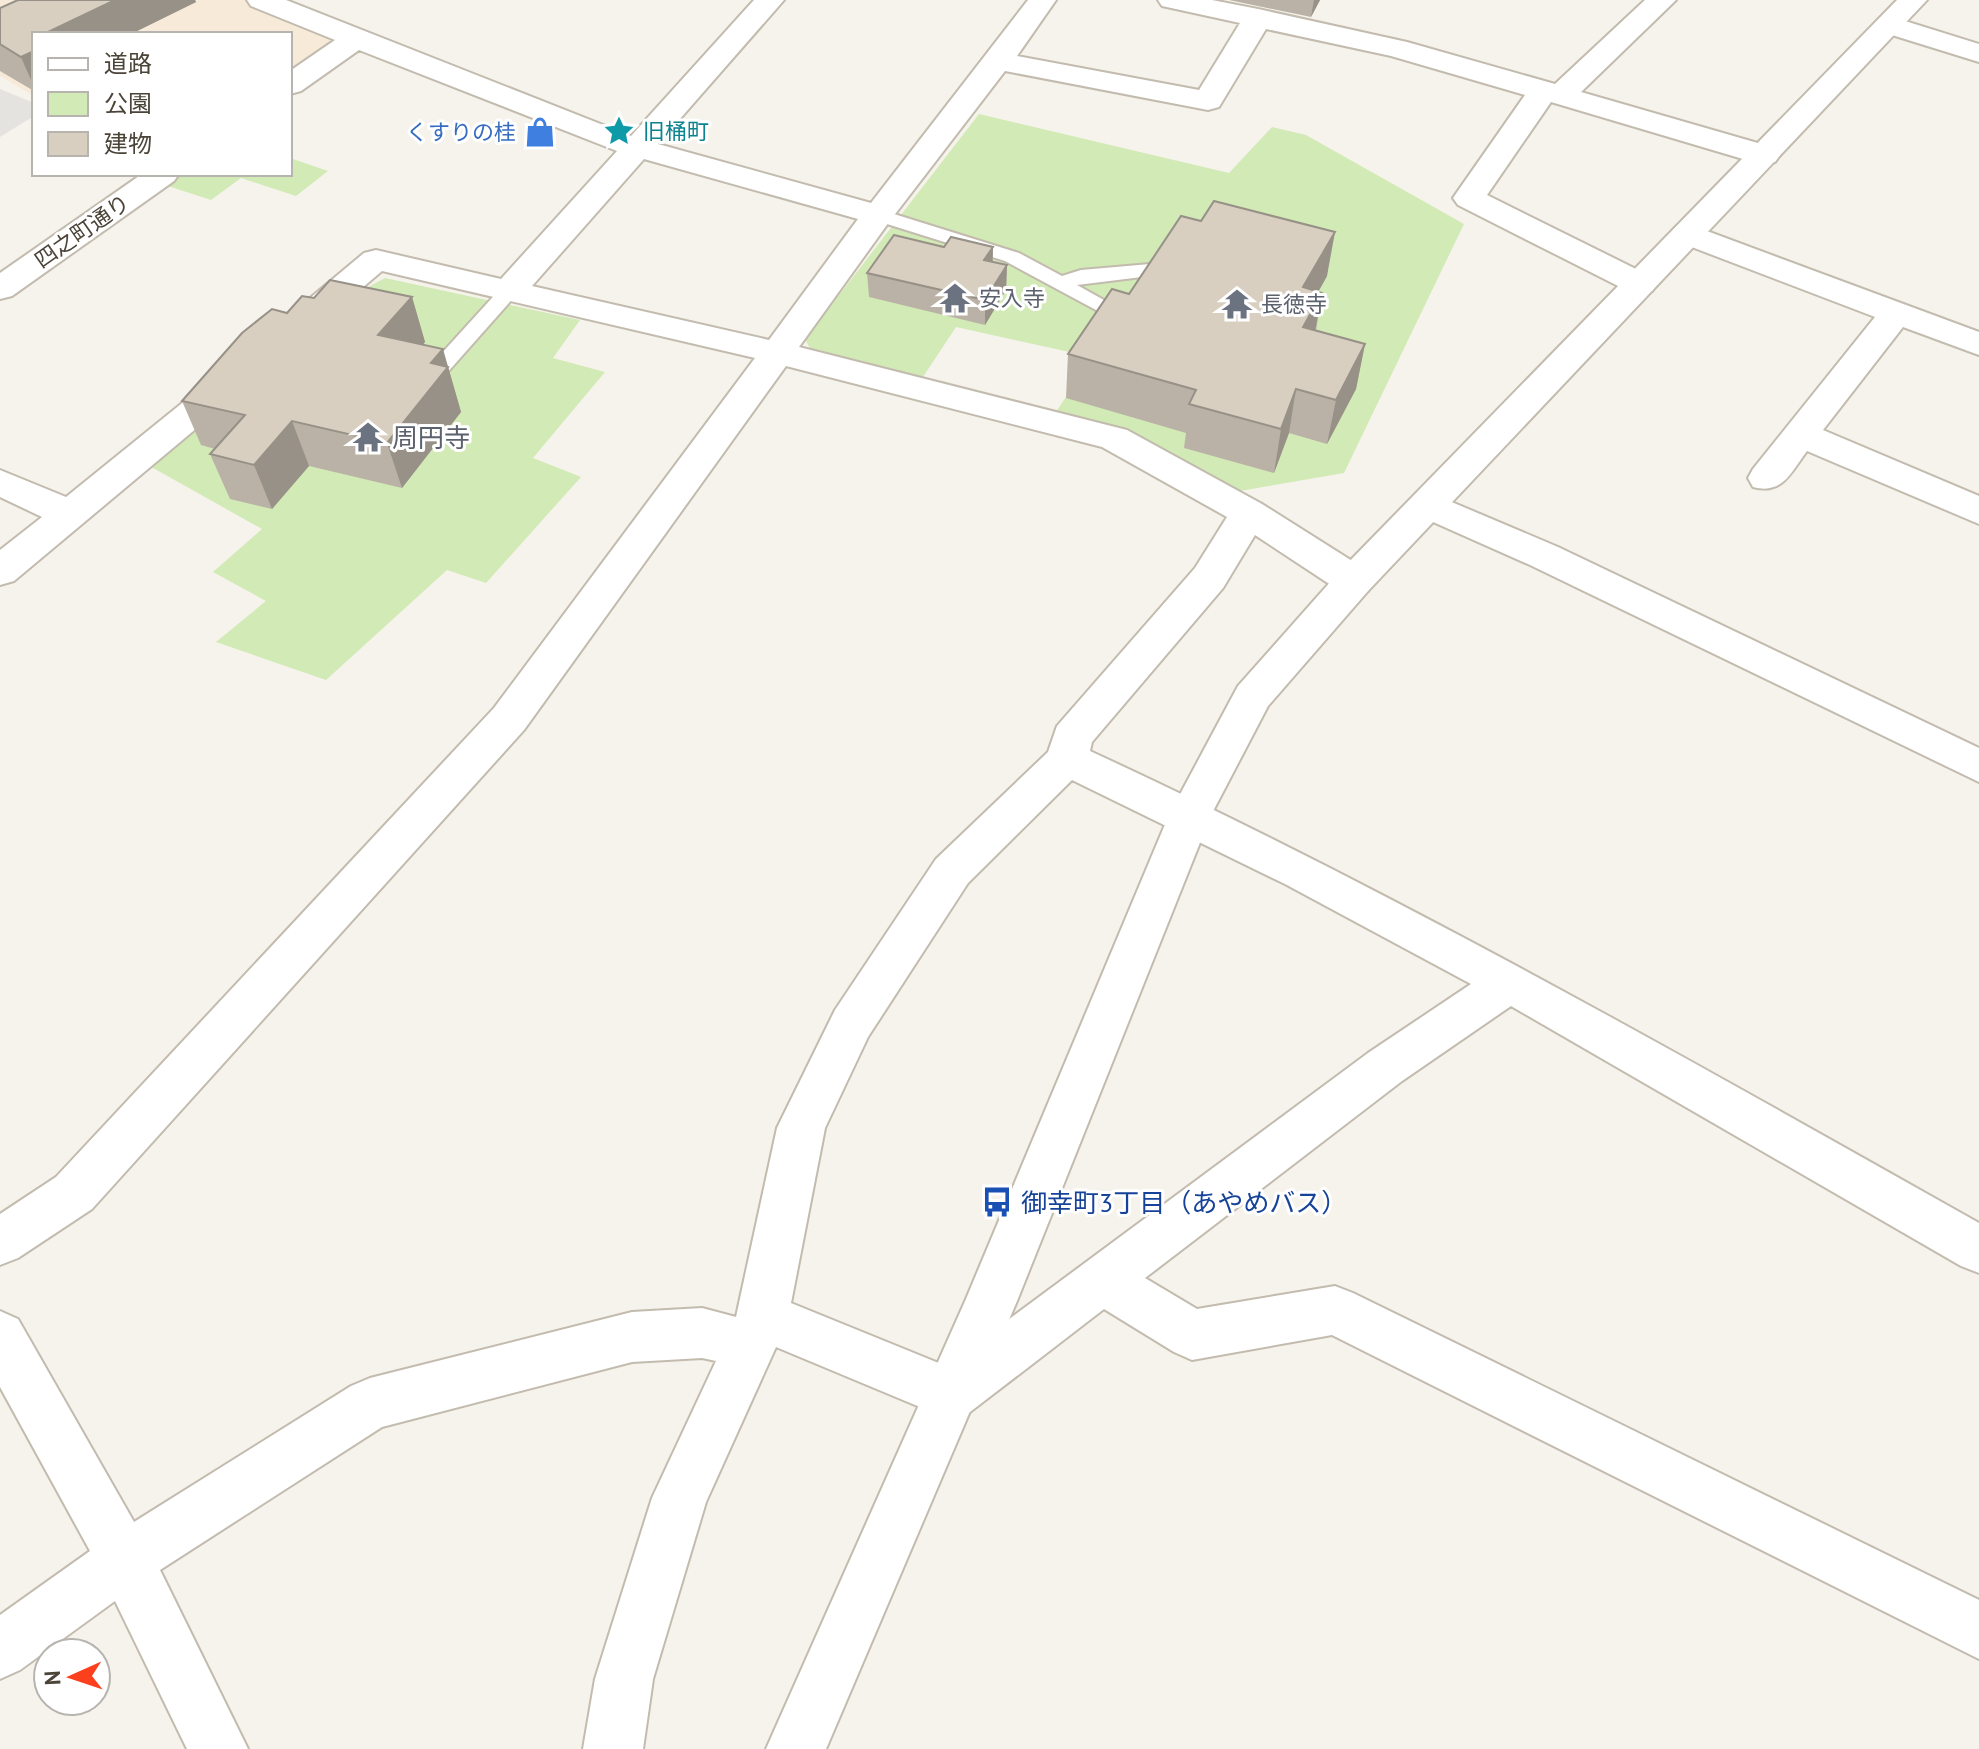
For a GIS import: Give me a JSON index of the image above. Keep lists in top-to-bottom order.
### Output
{
  "streets": {
    "street": ["四之町通り"]
  },
  "places": {
    "place": ["旧桶町"],
    "shop": ["くすりの桂"],
    "temple": ["安入寺", "長徳寺", "周円寺"],
    "bus stop": ["御幸町3丁目（あやめバス）"]
  },
  "legend": ["道路", "公園", "建物"],
  "north": "left"
}
